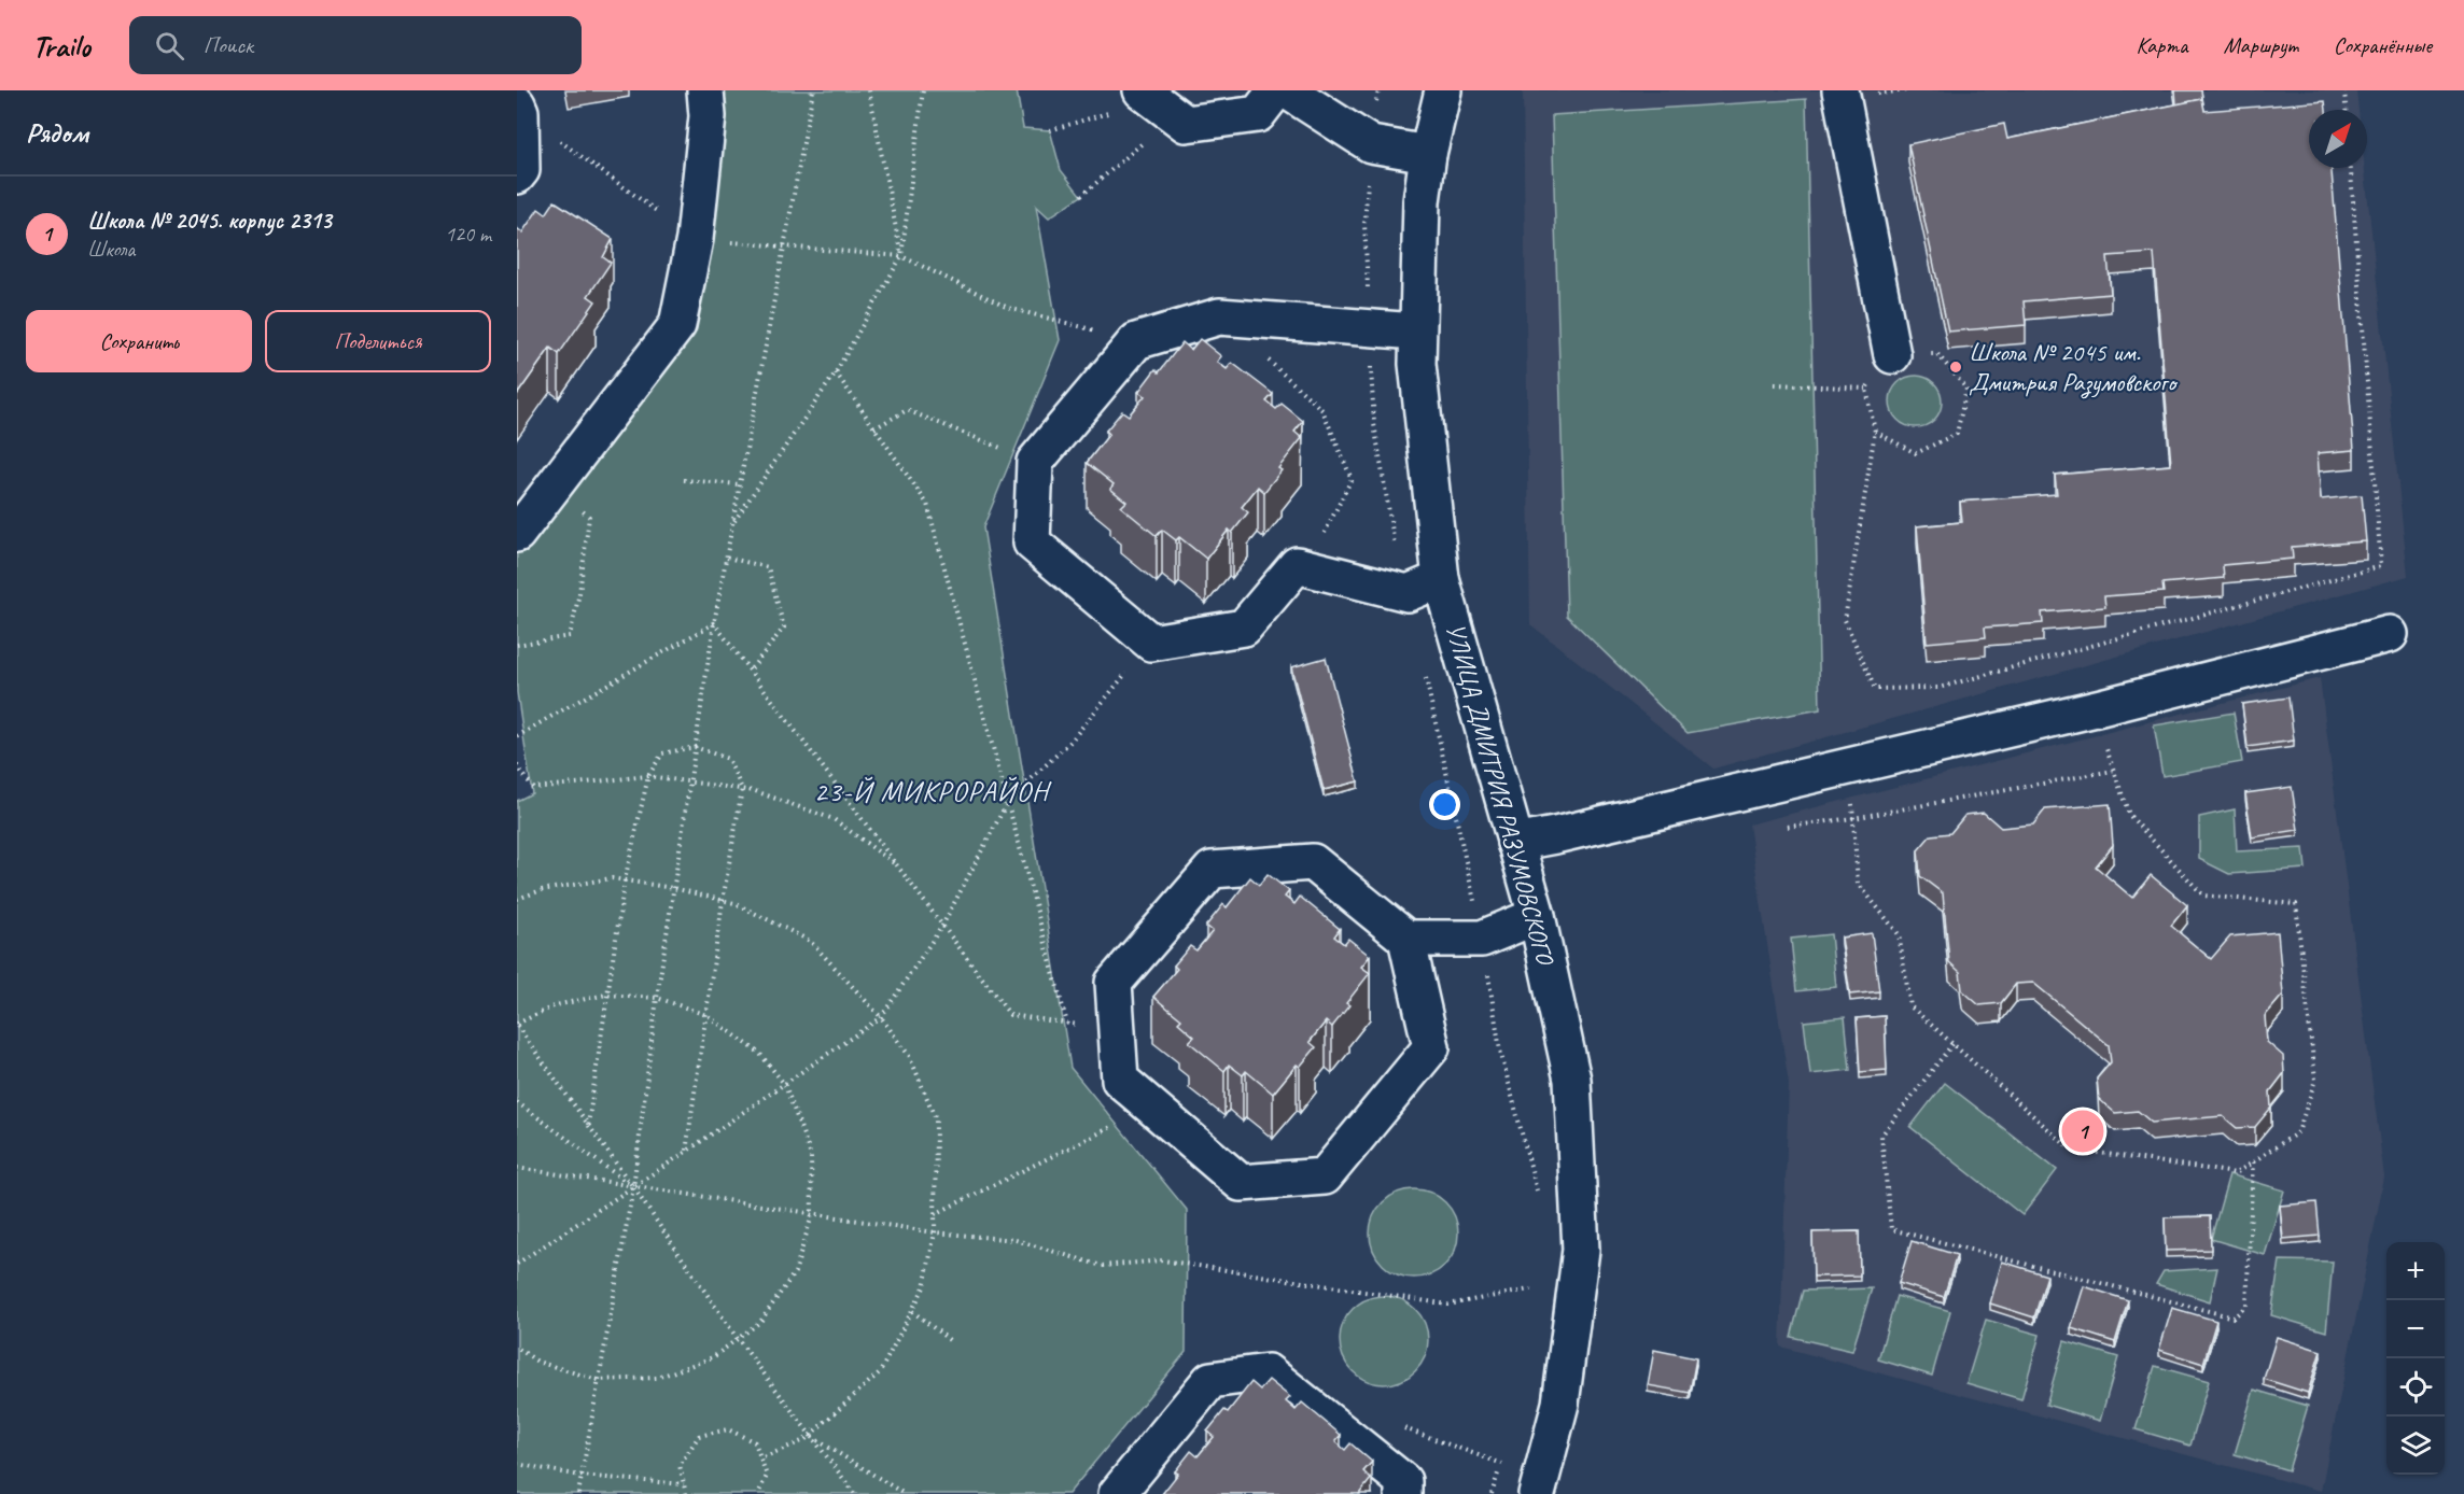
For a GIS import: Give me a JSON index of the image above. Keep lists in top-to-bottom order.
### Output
{
  "streets": {
    "street": ["УЛИЦА ДМИТРИЯ РАЗУМОВСКОГО"]
  },
  "districts": ["23-Й МИКРОРАЙОН"],
  "places": ["Школа № 2045 им. Дмитрия Разумовского"],
  "north": "top right",
  "page": {
    "header": "Trailo",
    "search": "Поиск",
    "nav": ["Карта", "Маршрут", "Сохранённые"],
    "heading": "Рядом",
    "list": [
      {
        "mark": "1",
        "name": "Школа № 2045. корпус 2313",
        "note": "Школа",
        "value": "120 m"
      }
    ],
    "buttons": ["Сохранить", "Поделиться"],
    "pins": "1",
    "map_buttons": ["+", "−"]
  }
}
